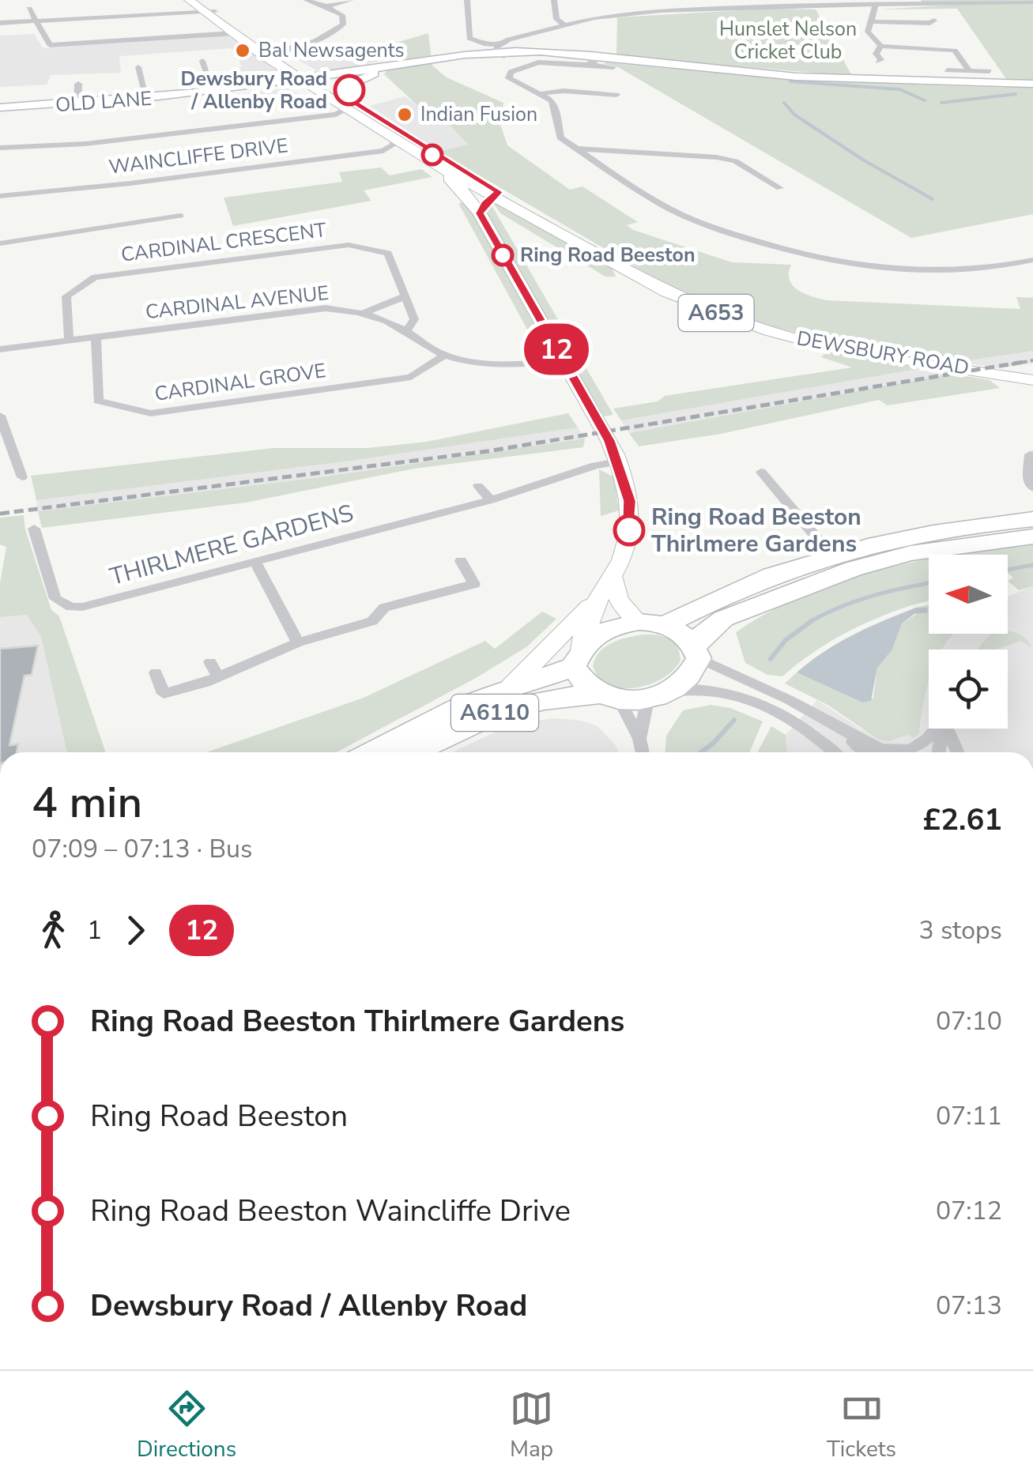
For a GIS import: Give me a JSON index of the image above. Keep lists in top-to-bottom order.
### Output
{
  "streets": {
    "highway": ["A6110"],
    "main road": ["A653", "DEWSBURY ROAD"],
    "street": [
      "OLD LANE",
      "WAINCLIFFE DRIVE",
      "CARDINAL CRESCENT",
      "CARDINAL AVENUE",
      "CARDINAL GROVE",
      "THIRLMERE GARDENS"
    ]
  },
  "crossings": [
    ["OLD LANE", "DEWSBURY ROAD"],
    ["WAINCLIFFE DRIVE", "DEWSBURY ROAD"],
    ["CARDINAL CRESCENT", "CARDINAL AVENUE"],
    ["CARDINAL AVENUE", "CARDINAL GROVE"]
  ],
  "parks": ["Hunslet Nelson Cricket Club"],
  "places": [
    "Bal Newsagents",
    "Dewsbury Road / Allenby Road",
    "Indian Fusion",
    "Ring Road Beeston",
    "Ring Road Beeston Thirlmere Gardens"
  ],
  "lines": ["bus line 12"],
  "north": "left",
  "page": {
    "on_map": "12",
    "heading": ["4 min", "07:09 – 07:13 · Bus", "£2.61"],
    "legs": ["1", "12", "3 stops"],
    "list": [
      {
        "name": "Ring Road Beeston Thirlmere Gardens",
        "value": "07:10"
      },
      {
        "name": "Ring Road Beeston",
        "value": "07:11"
      },
      {
        "name": "Ring Road Beeston Waincliffe Drive",
        "value": "07:12"
      },
      {
        "name": "Dewsbury Road / Allenby Road",
        "value": "07:13"
      }
    ],
    "tabs": ["Directions", "Map", "Tickets"]
  }
}
